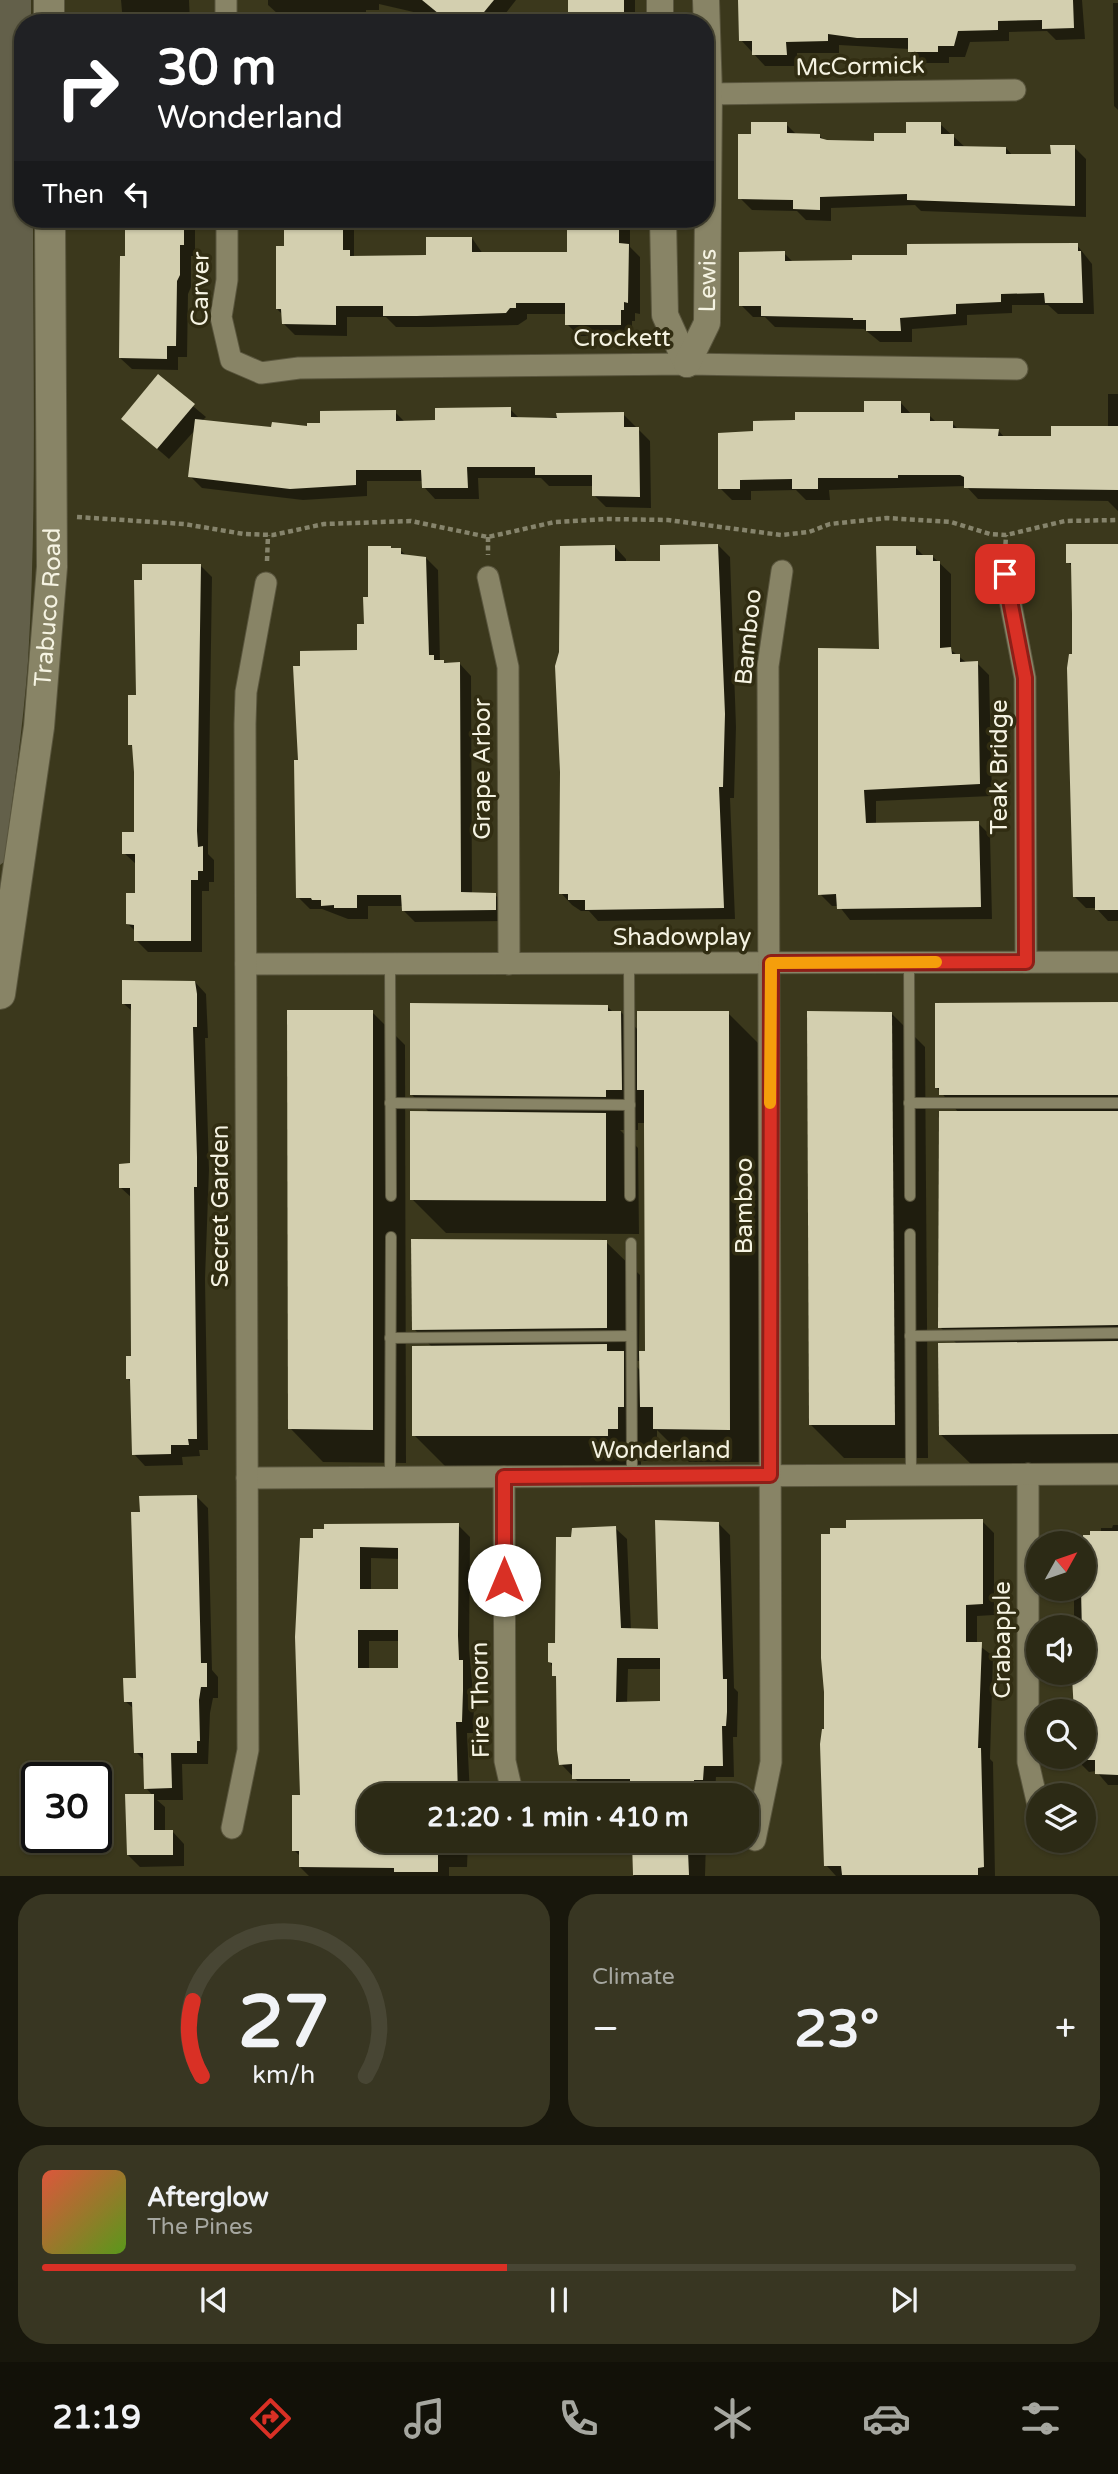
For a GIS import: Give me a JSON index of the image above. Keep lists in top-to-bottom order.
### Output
{
  "streets": {
    "main road": ["Trabuco Road"],
    "street": [
      "McCormick",
      "Lewis",
      "Carver",
      "Crockett",
      "Bamboo",
      "Teak Bridge",
      "Grape Arbor",
      "Shadowplay",
      "Secret Garden",
      "Wonderland",
      "Crabapple",
      "Fire Thorn"
    ]
  },
  "crossings": [
    ["Lewis", "Crockett"],
    ["Carver", "Crockett"],
    ["Bamboo", "Shadowplay"],
    ["Bamboo", "Wonderland"],
    ["Teak Bridge", "Shadowplay"],
    ["Grape Arbor", "Shadowplay"],
    ["Shadowplay", "Secret Garden"],
    ["Secret Garden", "Wonderland"],
    ["Wonderland", "Crabapple"],
    ["Wonderland", "Fire Thorn"]
  ],
  "north": "top right",
  "page": {
    "turn": ["30 m", "Wonderland"],
    "then": "Then",
    "limit": "30",
    "trip": "21:20 · 1 min · 410 m",
    "tile": "Climate",
    "heat": ["−", "23°", "+"],
    "song": ["Afterglow", "The Pines"],
    "tabs": "21:19",
    "gauge": ["27", "km/h"]
  }
}
